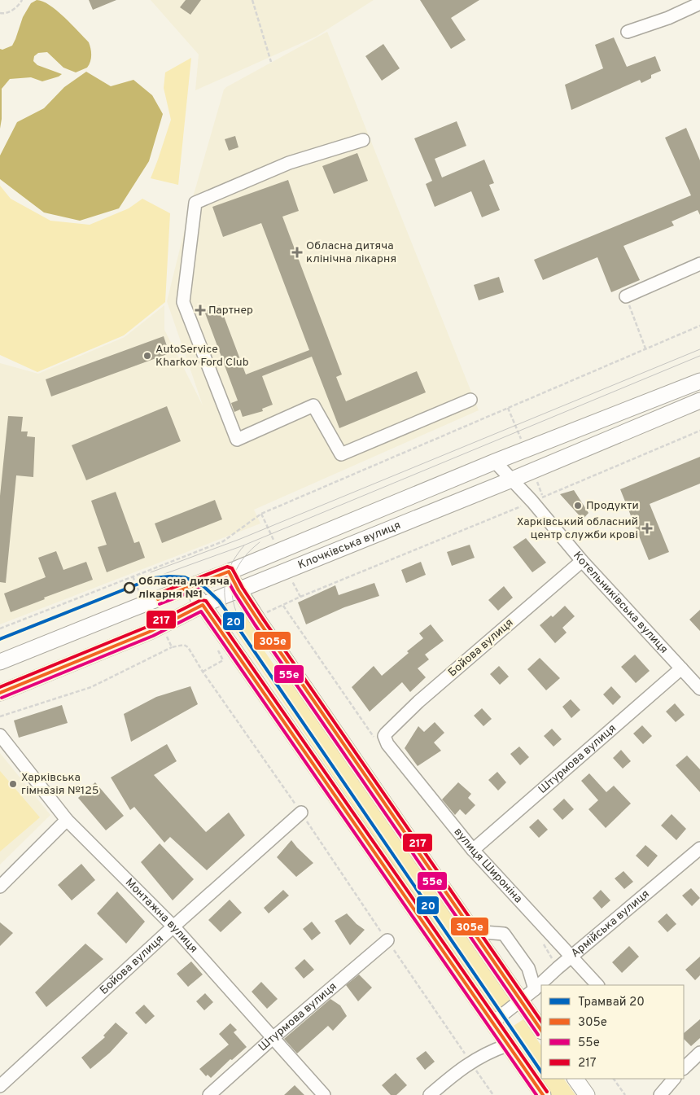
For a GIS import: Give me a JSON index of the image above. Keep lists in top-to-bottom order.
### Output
{
  "streets": {
    "main road": ["Клочківська вулиця"],
    "street": [
      "Котельниківська вулиця",
      "Бойова вулиця",
      "Штурмова вулиця",
      "вулиця Широніна",
      "Монтажна вулиця",
      "Армійська вулиця"
    ]
  },
  "crossings": [
    ["Клочківська вулиця", "Котельниківська вулиця"],
    ["Котельниківська вулиця", "Бойова вулиця"],
    ["Котельниківська вулиця", "Штурмова вулиця"],
    ["Бойова вулиця", "вулиця Широніна"],
    ["Бойова вулиця", "Монтажна вулиця"],
    ["Штурмова вулиця", "вулиця Широніна"],
    ["Штурмова вулиця", "Монтажна вулиця"],
    ["вулиця Широніна", "Армійська вулиця"]
  ],
  "places": {
    "health": ["Обласна дитяча клінічна лікарня", "Партнер", "Харківський обласний центр служби крові"],
    "other": [
      "AutoService Kharkov Ford Club",
      "Продукти",
      "Обласна дитяча лікарня №1",
      "Харківська гімназія №125"
    ]
  },
  "lines": [
    "transit line 217",
    "transit line 305e",
    "tram line 20",
    "transit line 55е"
  ],
  "legend": [
    "Трамвай 20",
    "305e",
    "55е",
    "217"
  ]
}
